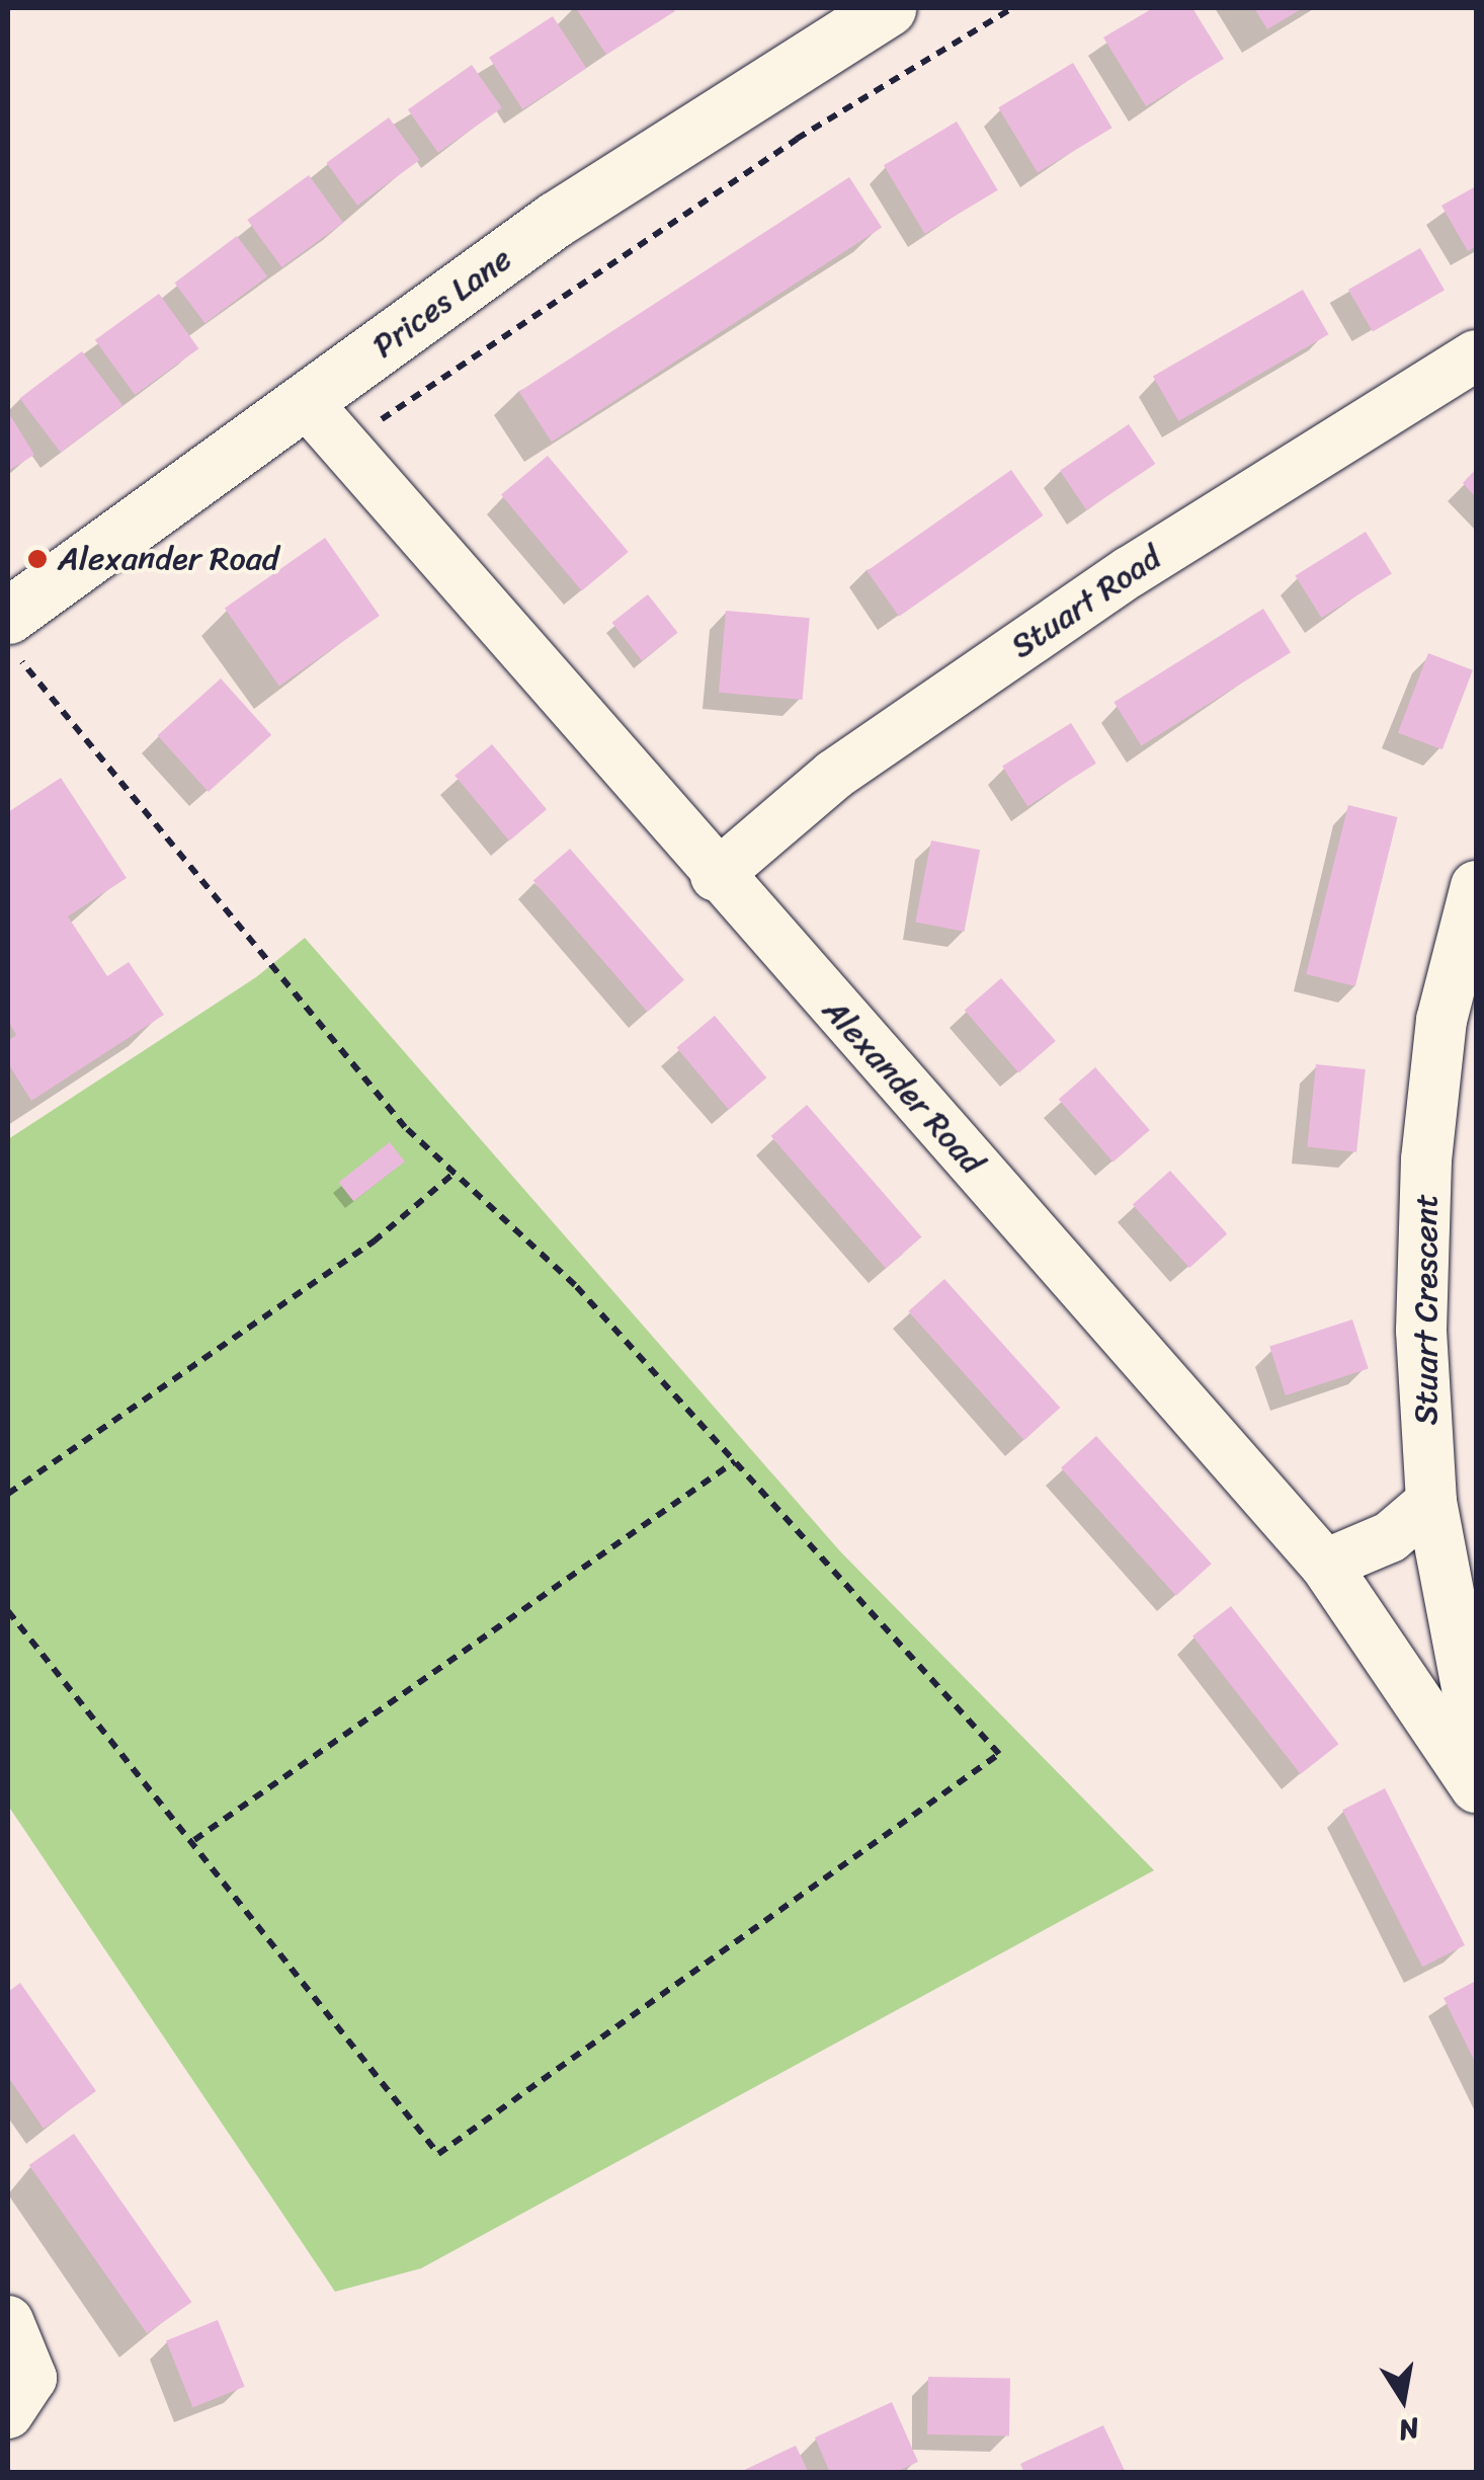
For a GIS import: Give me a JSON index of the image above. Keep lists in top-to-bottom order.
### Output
{
  "streets": {
    "street": [
      "Prices Lane",
      "Stuart Road",
      "Alexander Road",
      "Stuart Crescent"
    ]
  },
  "crossings": [
    ["Prices Lane", "Alexander Road"],
    ["Stuart Road", "Alexander Road"]
  ],
  "places": ["Alexander Road"],
  "north": "bottom"
}
